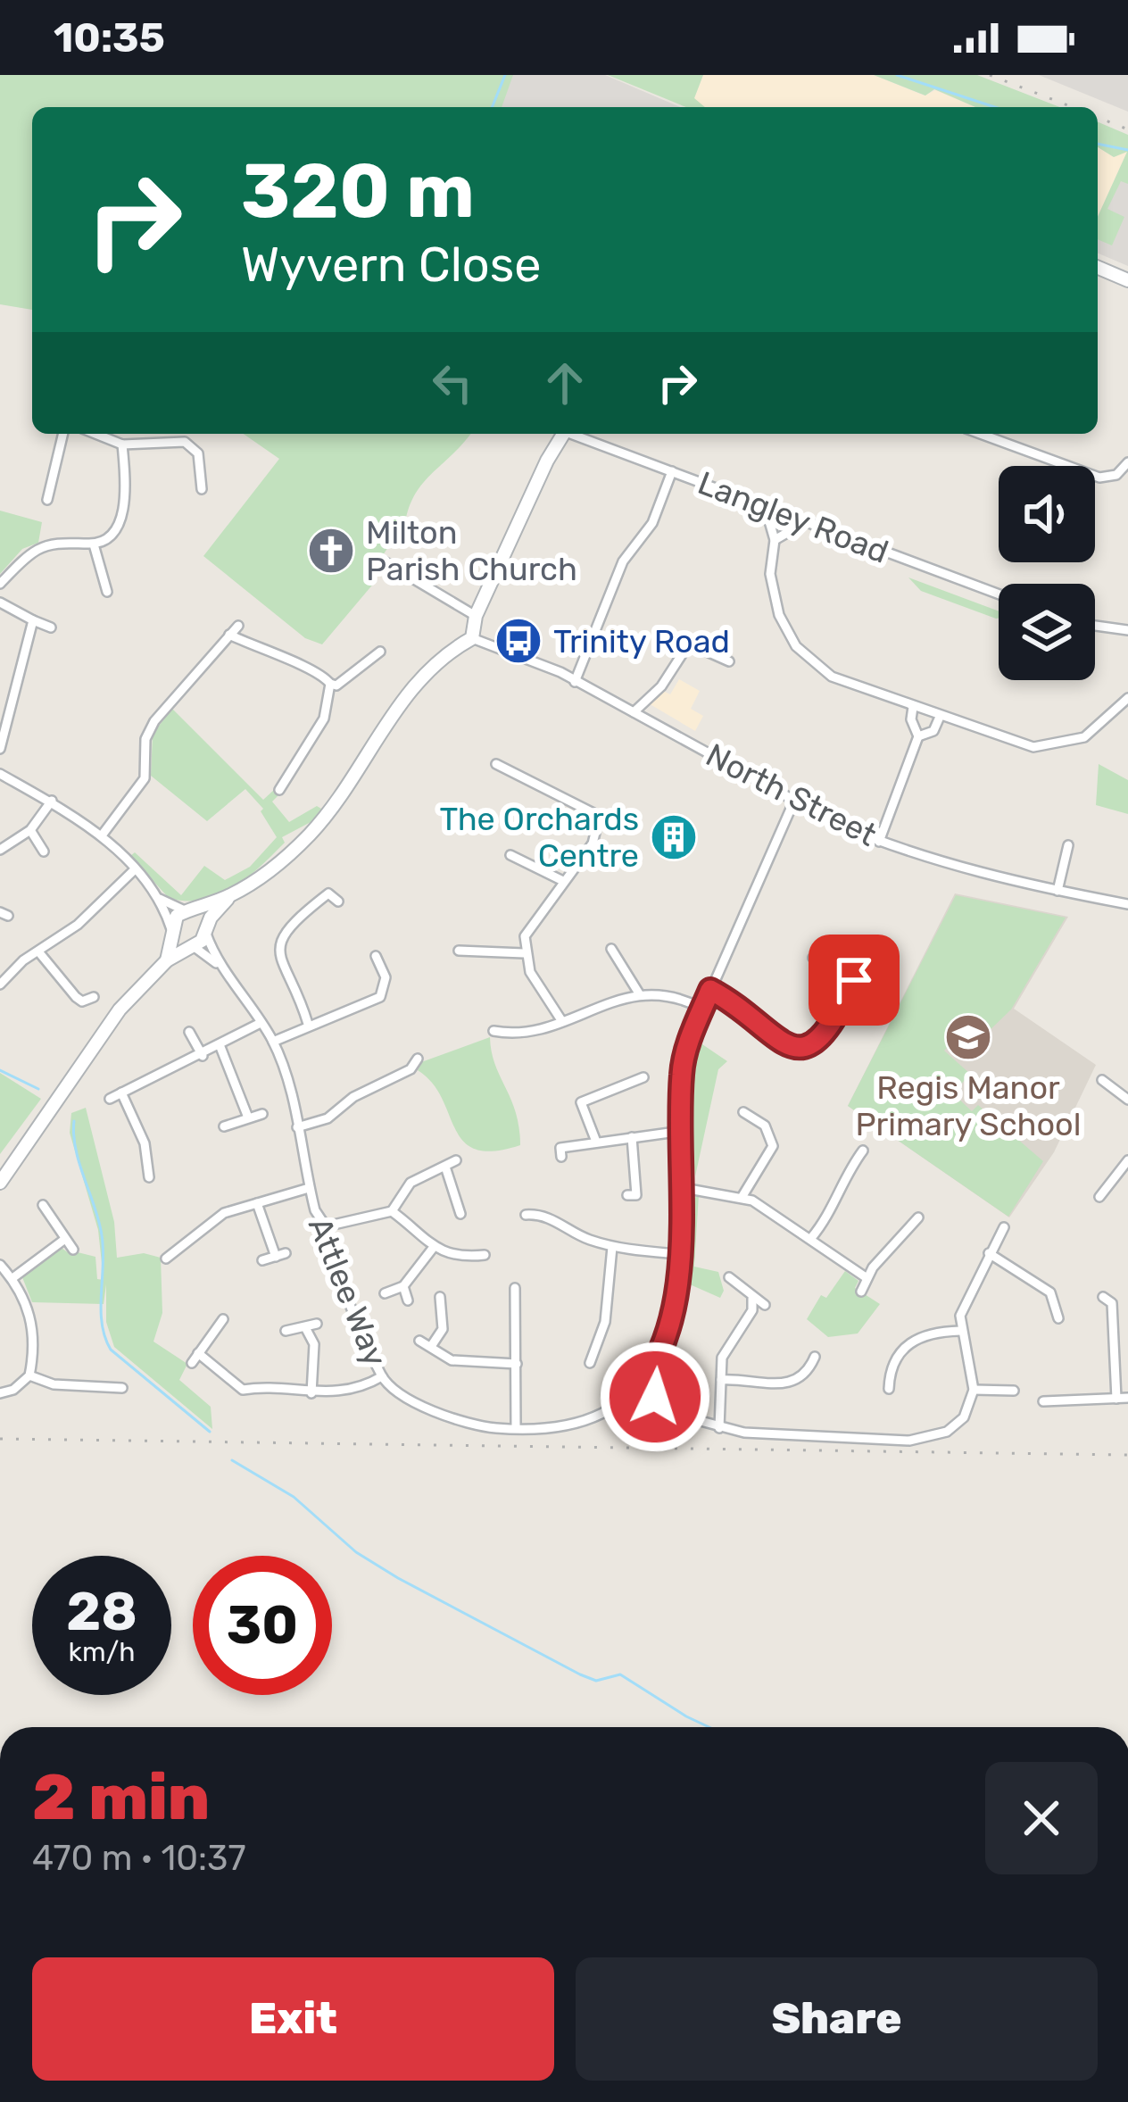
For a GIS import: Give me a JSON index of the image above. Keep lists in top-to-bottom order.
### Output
{
  "streets": {
    "street": ["Langley Road", "North Street", "Attlee Way"]
  },
  "places": {
    "church": ["Milton Parish Church"],
    "bus stop": ["Trinity Road"],
    "building": ["The Orchards Centre"],
    "school or university": ["Regis Manor Primary School"]
  },
  "page": {
    "status": "10:35",
    "turn": ["320 m", "Wyvern Close"],
    "speed": "28 km/h",
    "limit": "30",
    "heading": ["2 min", "470 m · 10:37"],
    "buttons": ["Exit", "Share"]
  }
}
